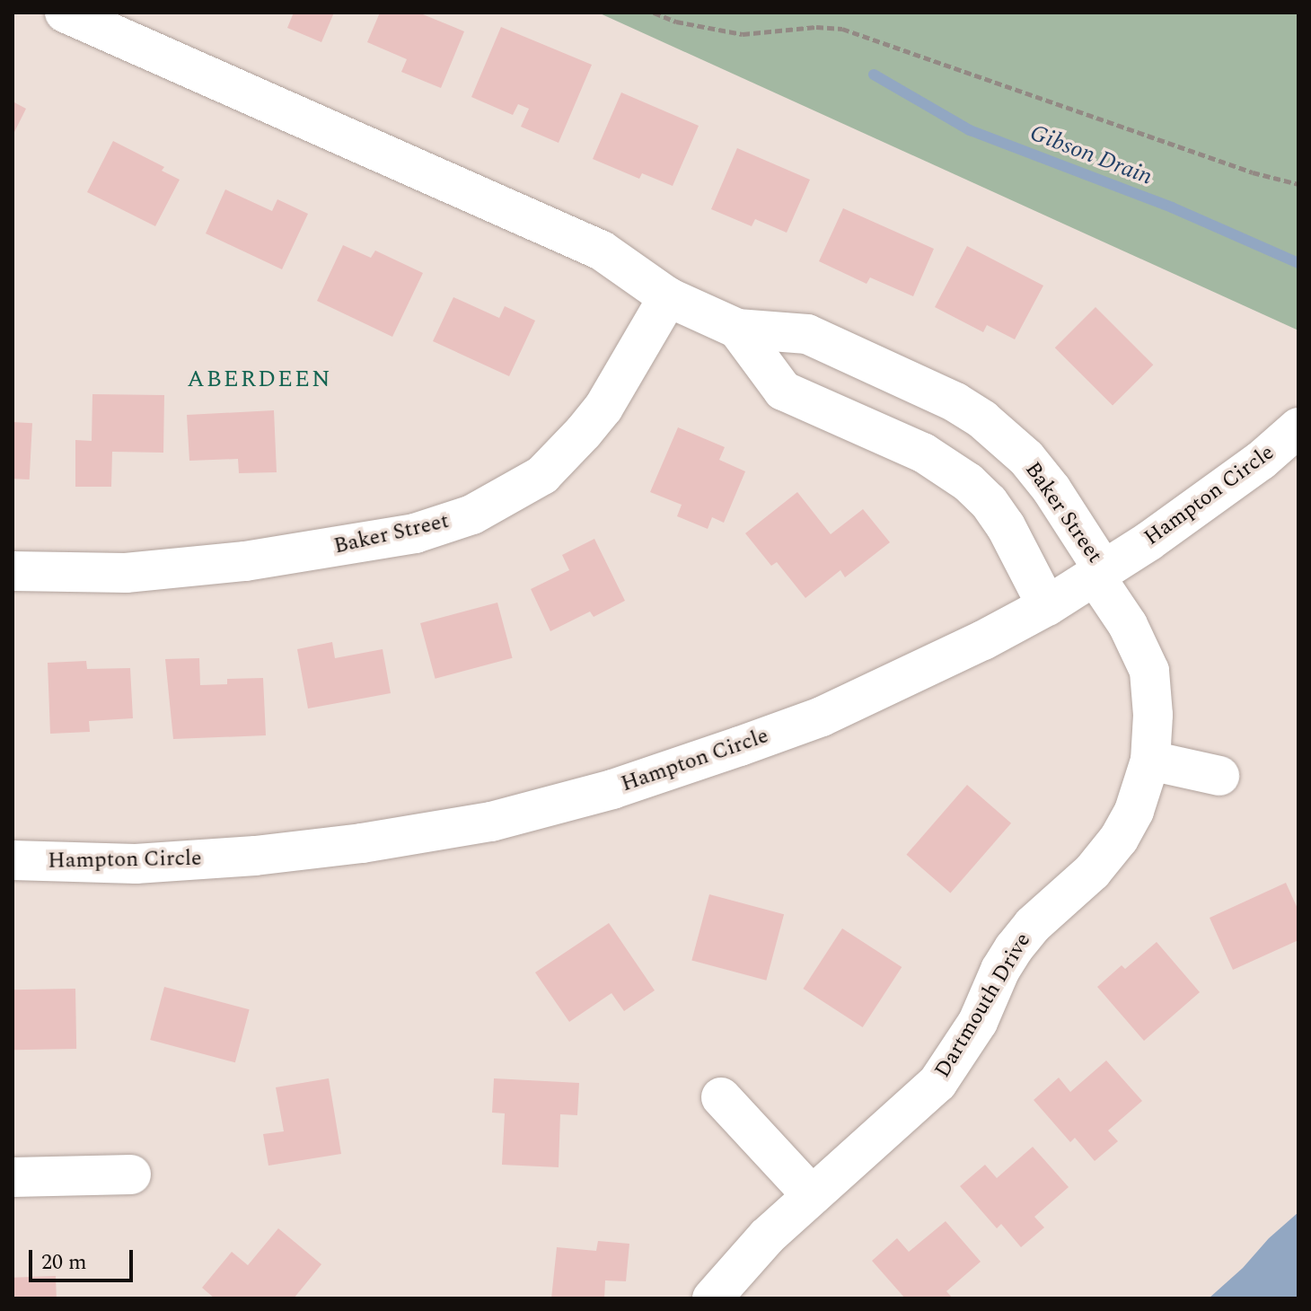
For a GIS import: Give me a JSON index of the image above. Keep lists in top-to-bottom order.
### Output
{
  "streets": {
    "street": ["Hampton Circle", "Baker Street", "Dartmouth Drive"]
  },
  "crossings": [
    ["Hampton Circle", "Baker Street"],
    ["Hampton Circle", "Dartmouth Drive"],
    ["Baker Street", "Dartmouth Drive"]
  ],
  "districts": ["ABERDEEN"],
  "water": ["Gibson Drain"],
  "scale_bar": "20 m"
}
